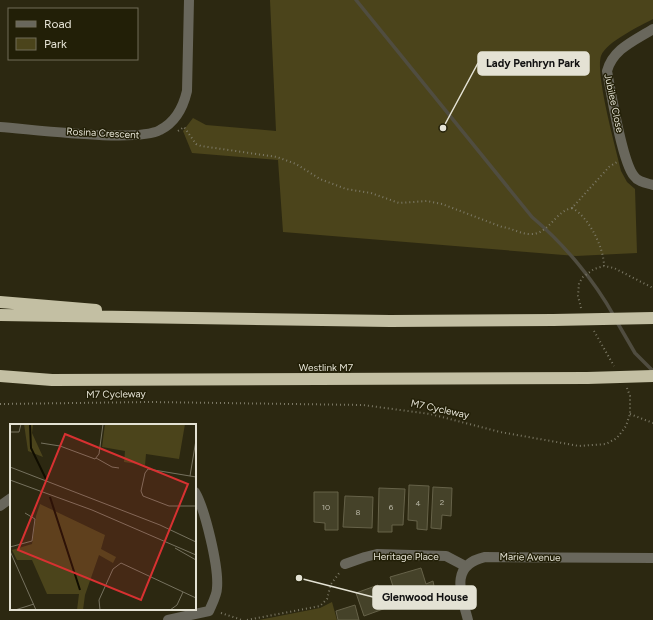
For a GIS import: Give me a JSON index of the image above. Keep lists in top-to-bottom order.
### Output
{
  "streets": {
    "highway": ["Westlink M7"],
    "street": [
      "Jubilee Close",
      "Rosina Crescent",
      "Heritage Place",
      "Marie Avenue"
    ],
    "path": ["M7 Cycleway"]
  },
  "crossings": [
    ["Heritage Place", "Marie Avenue"]
  ],
  "places": ["Lady Penhryn Park", "Glenwood House"],
  "house_numbers": [
    "2",
    "4",
    "10",
    "6",
    "8"
  ],
  "legend": ["Road", "Park"]
}
